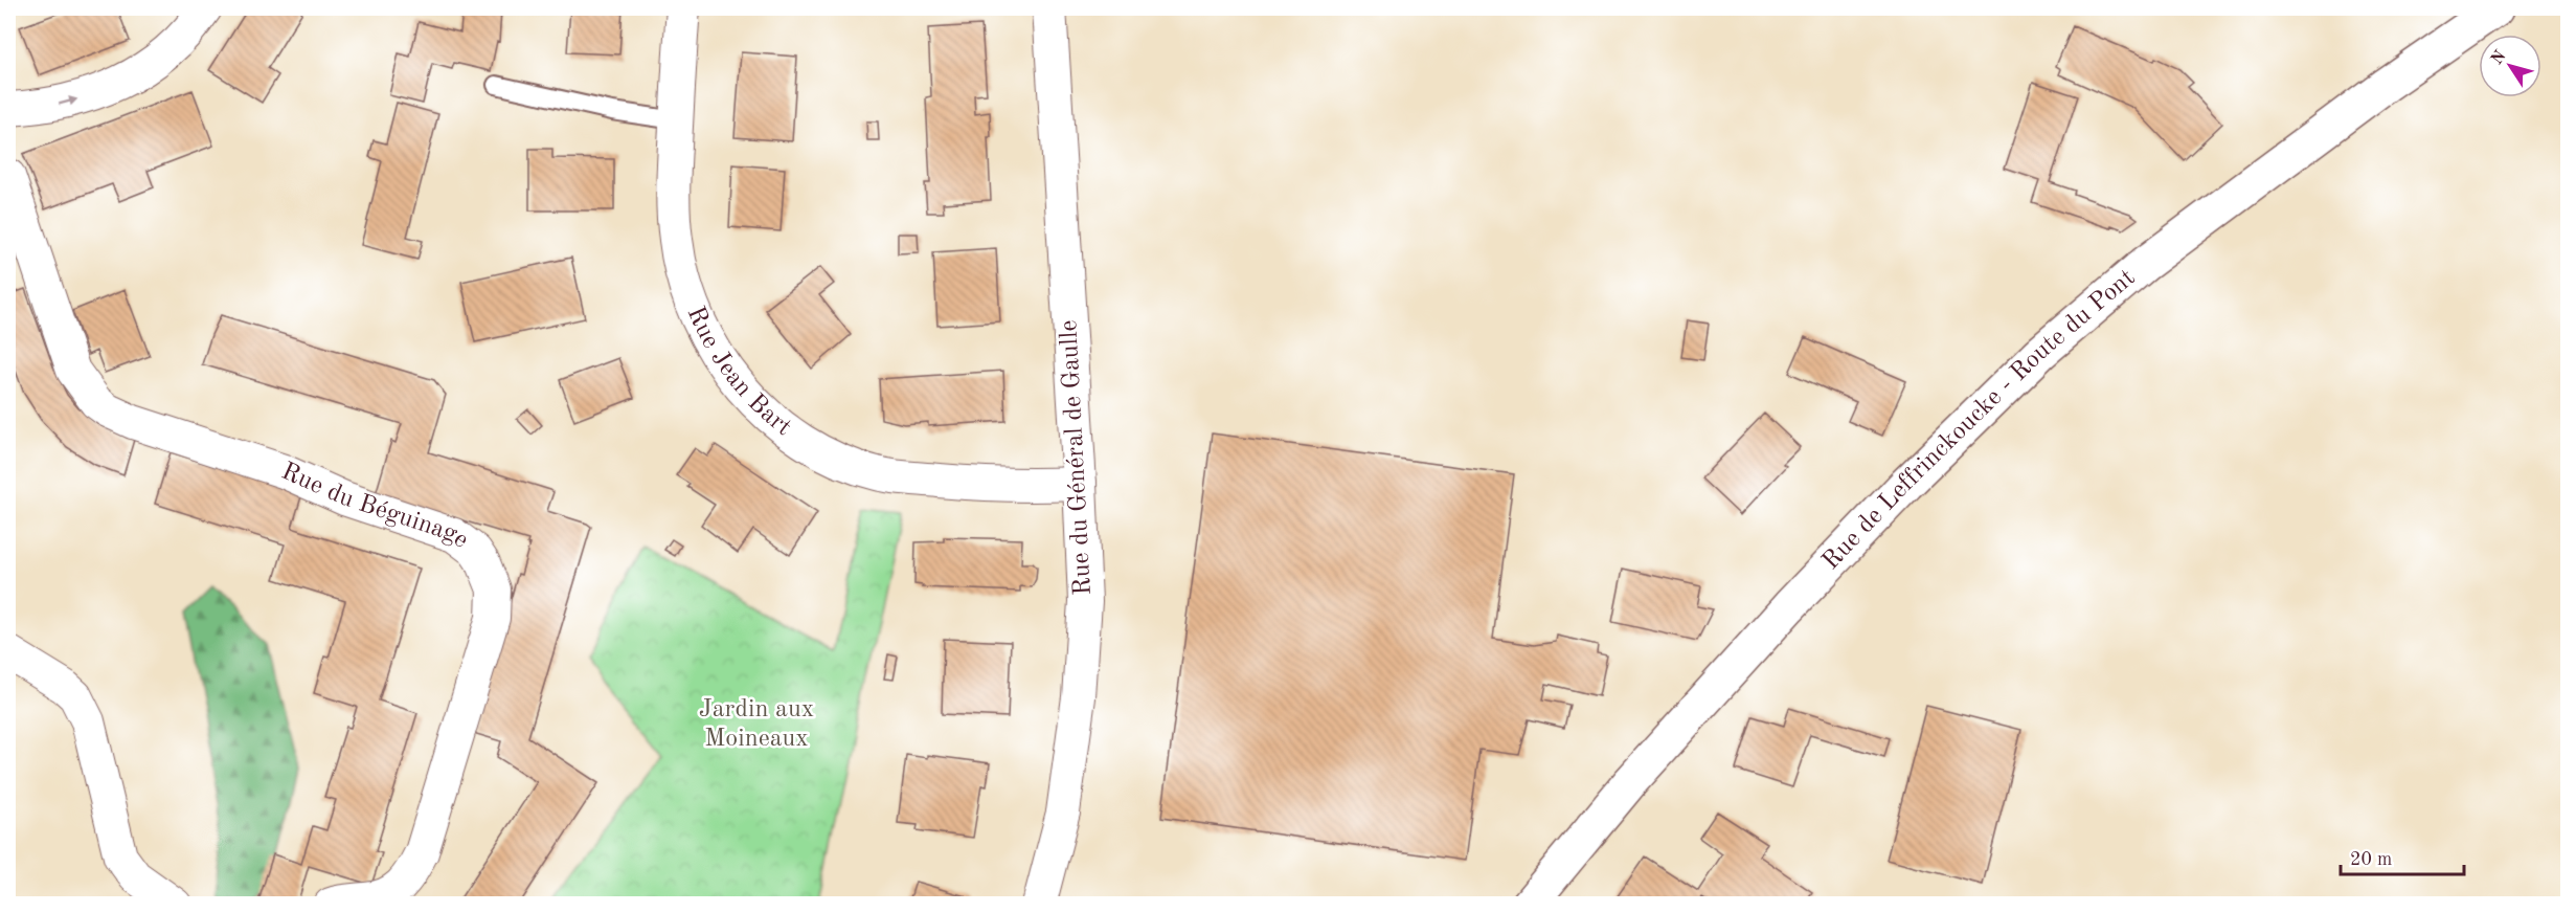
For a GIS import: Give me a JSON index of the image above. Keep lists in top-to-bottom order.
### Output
{
  "streets": {
    "main road": ["Rue de Leffrinckoucke - Route du Pont"],
    "street": ["Rue Jean Bart", "Rue du Général de Gaulle", "Rue du Béguinage"]
  },
  "crossings": [
    ["Rue Jean Bart", "Rue du Général de Gaulle"]
  ],
  "parks": ["Jardin aux Moineaux"],
  "scale_bar": "20 m",
  "north": "top left"
}
